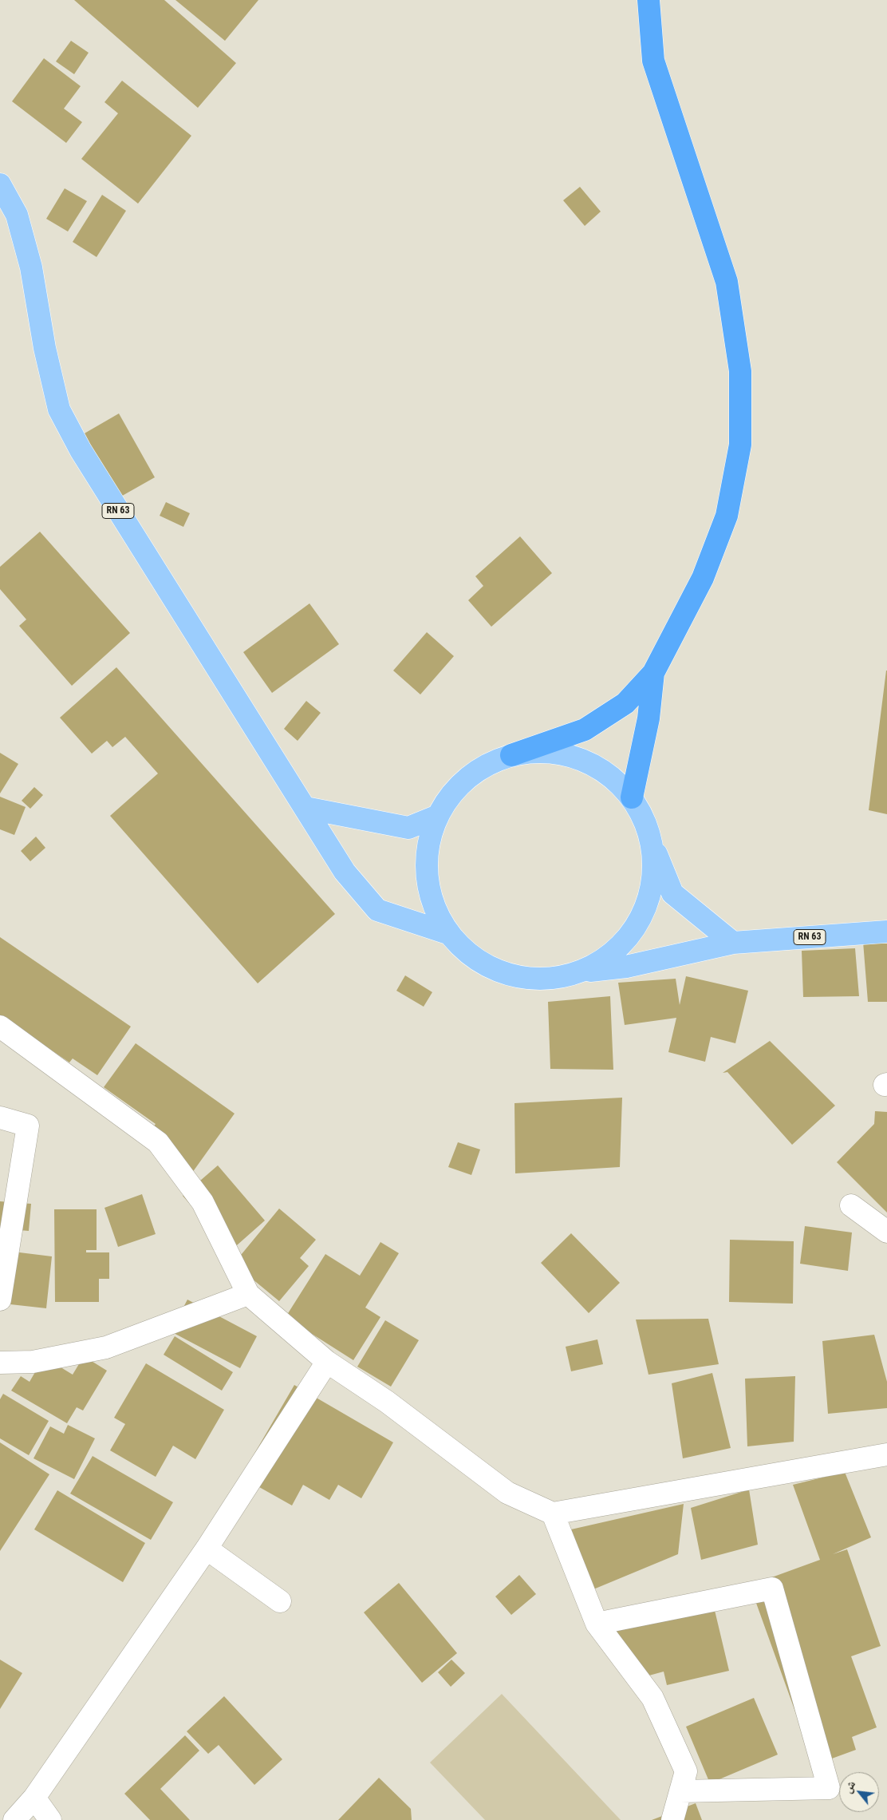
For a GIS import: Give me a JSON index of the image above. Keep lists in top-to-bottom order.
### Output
{
  "streets": {
    "main road": ["RN 63"]
  },
  "north": "top left"
}
